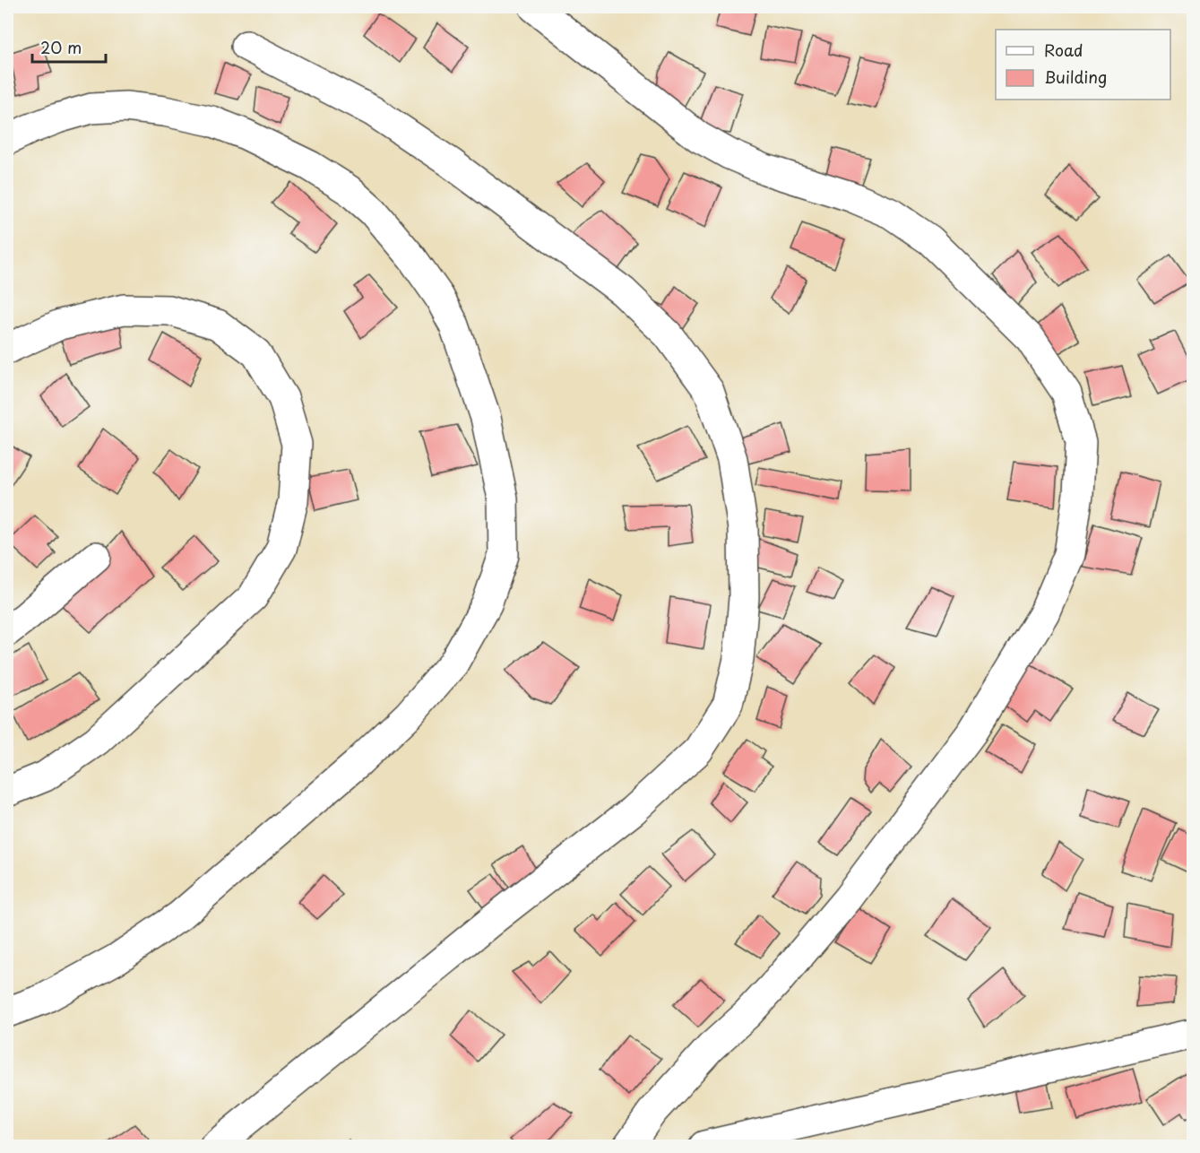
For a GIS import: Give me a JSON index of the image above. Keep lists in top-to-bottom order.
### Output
{
  "legend": ["Road", "Building"],
  "scale_bar": "20 m"
}
